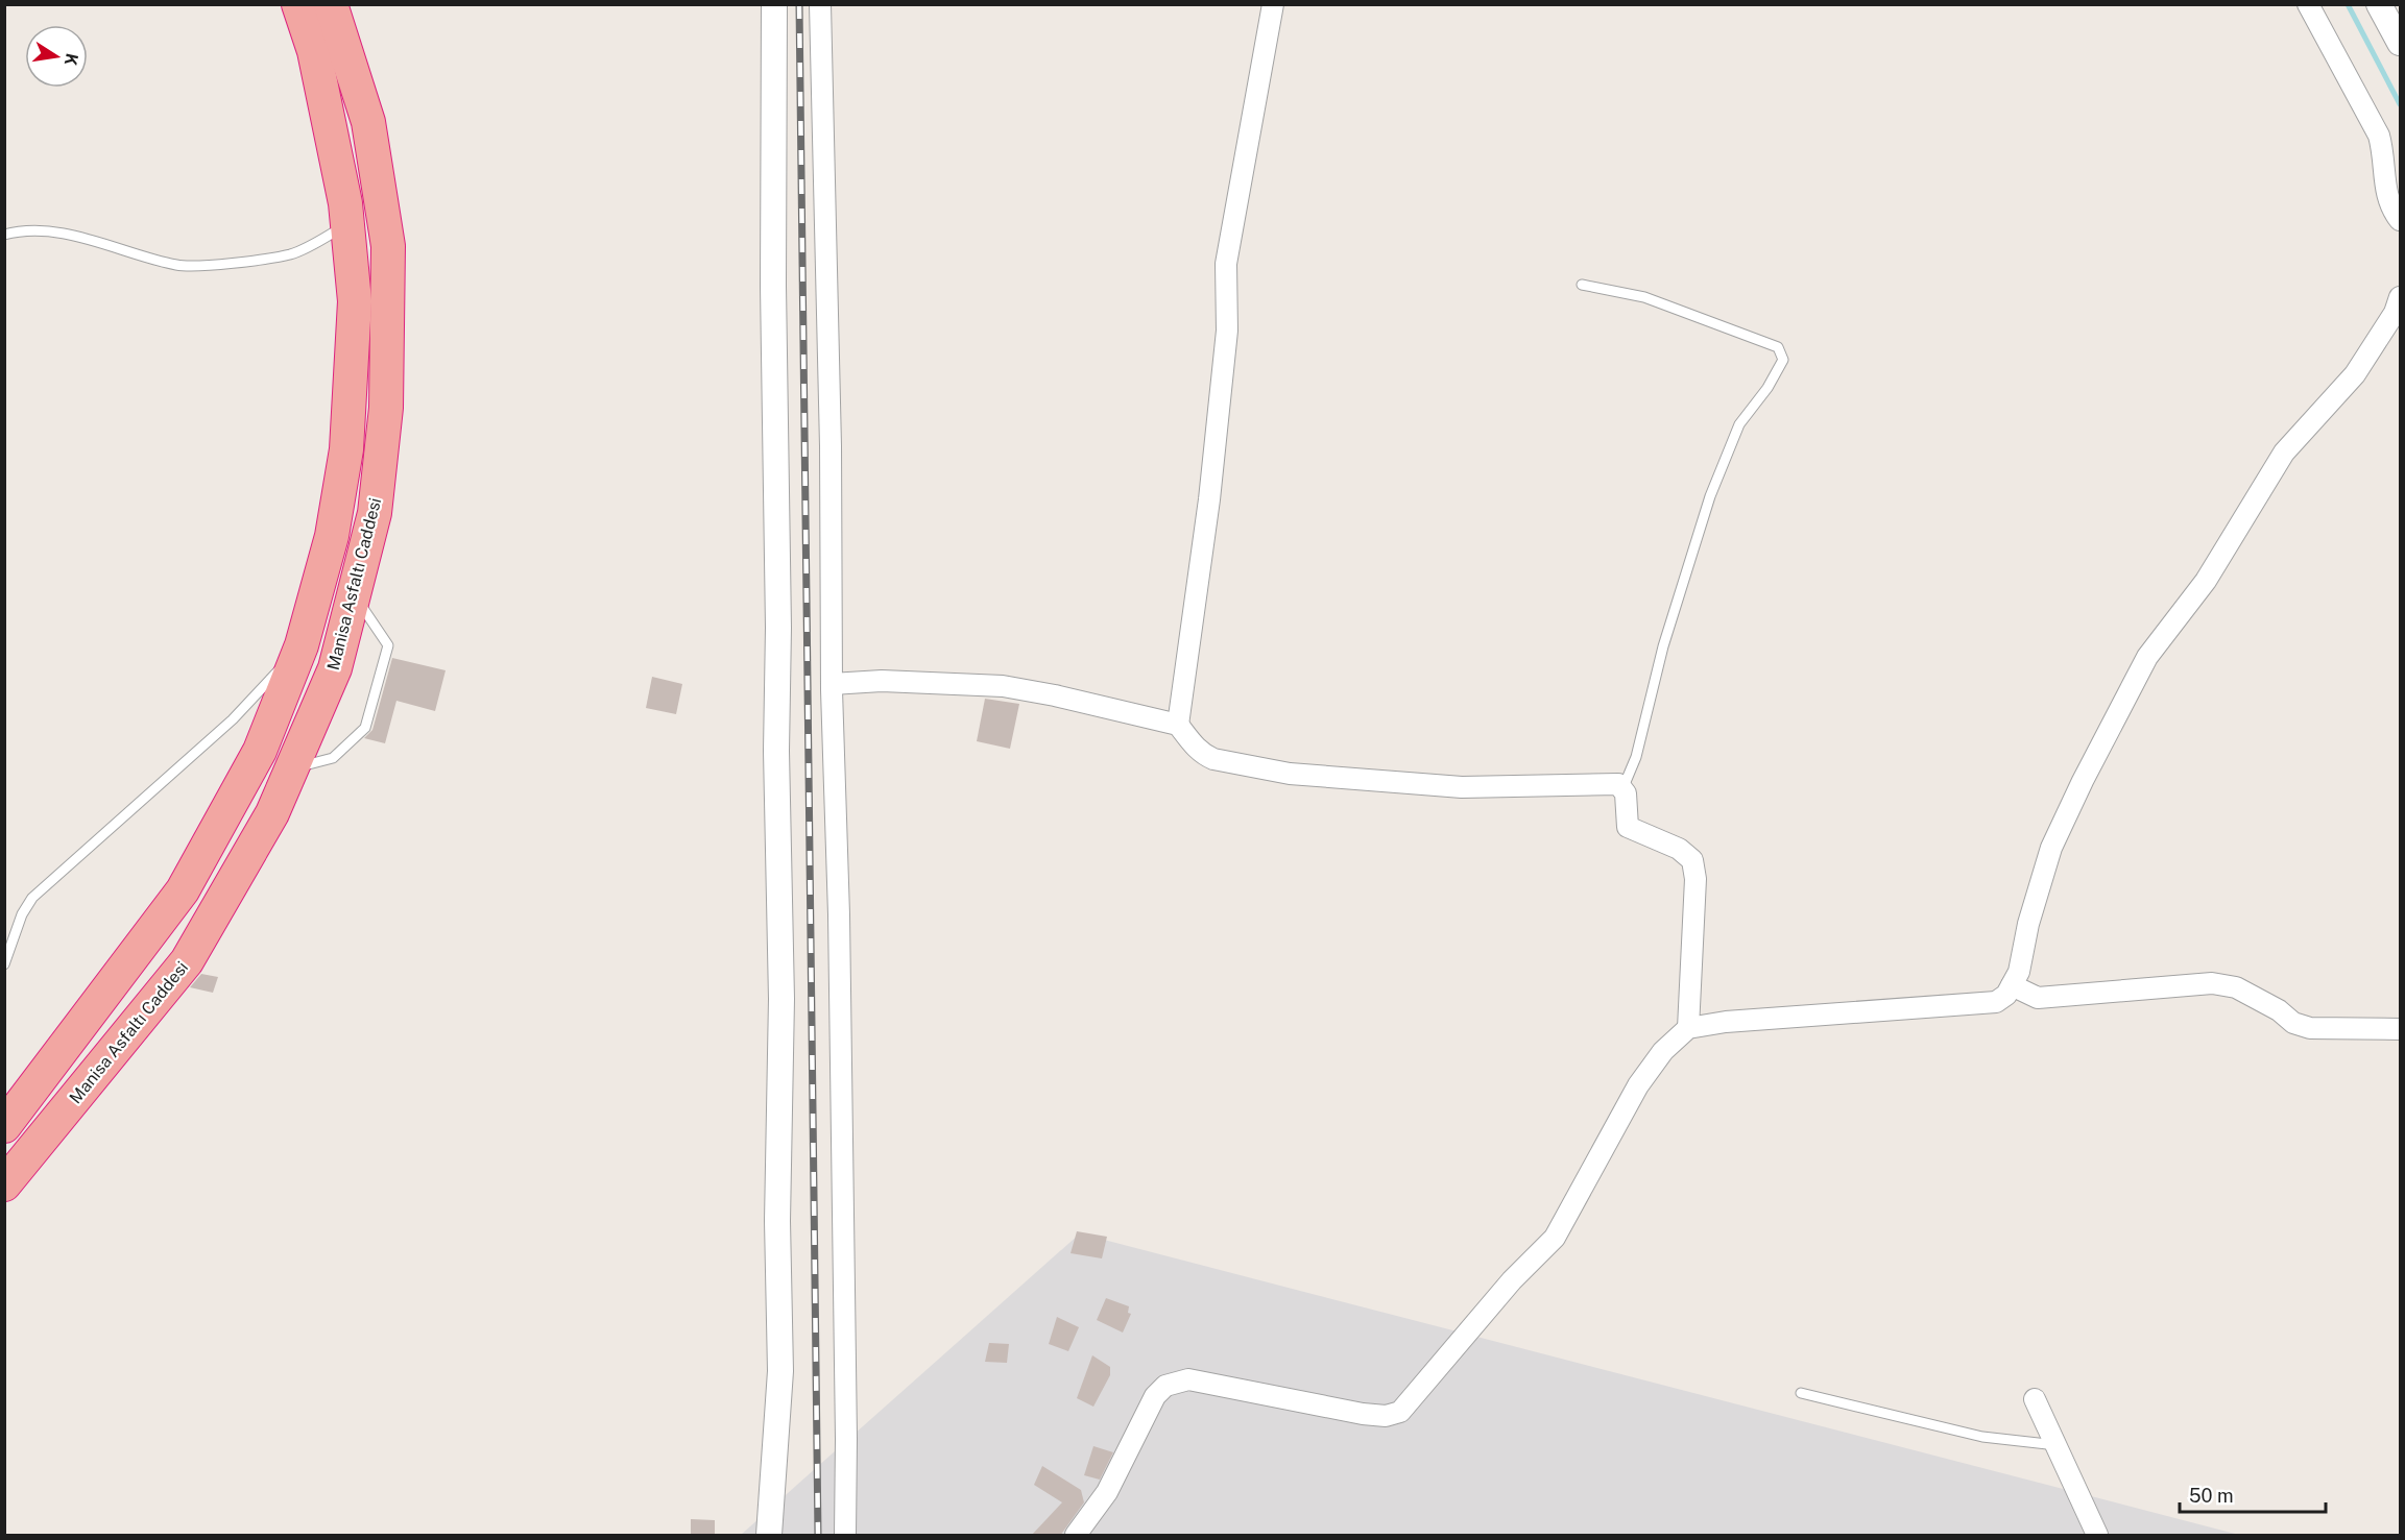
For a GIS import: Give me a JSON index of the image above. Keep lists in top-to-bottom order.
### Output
{
  "streets": {
    "highway": ["Manisa Asfaltı Caddesi"]
  },
  "scale_bar": "50 m",
  "north": "right"
}
